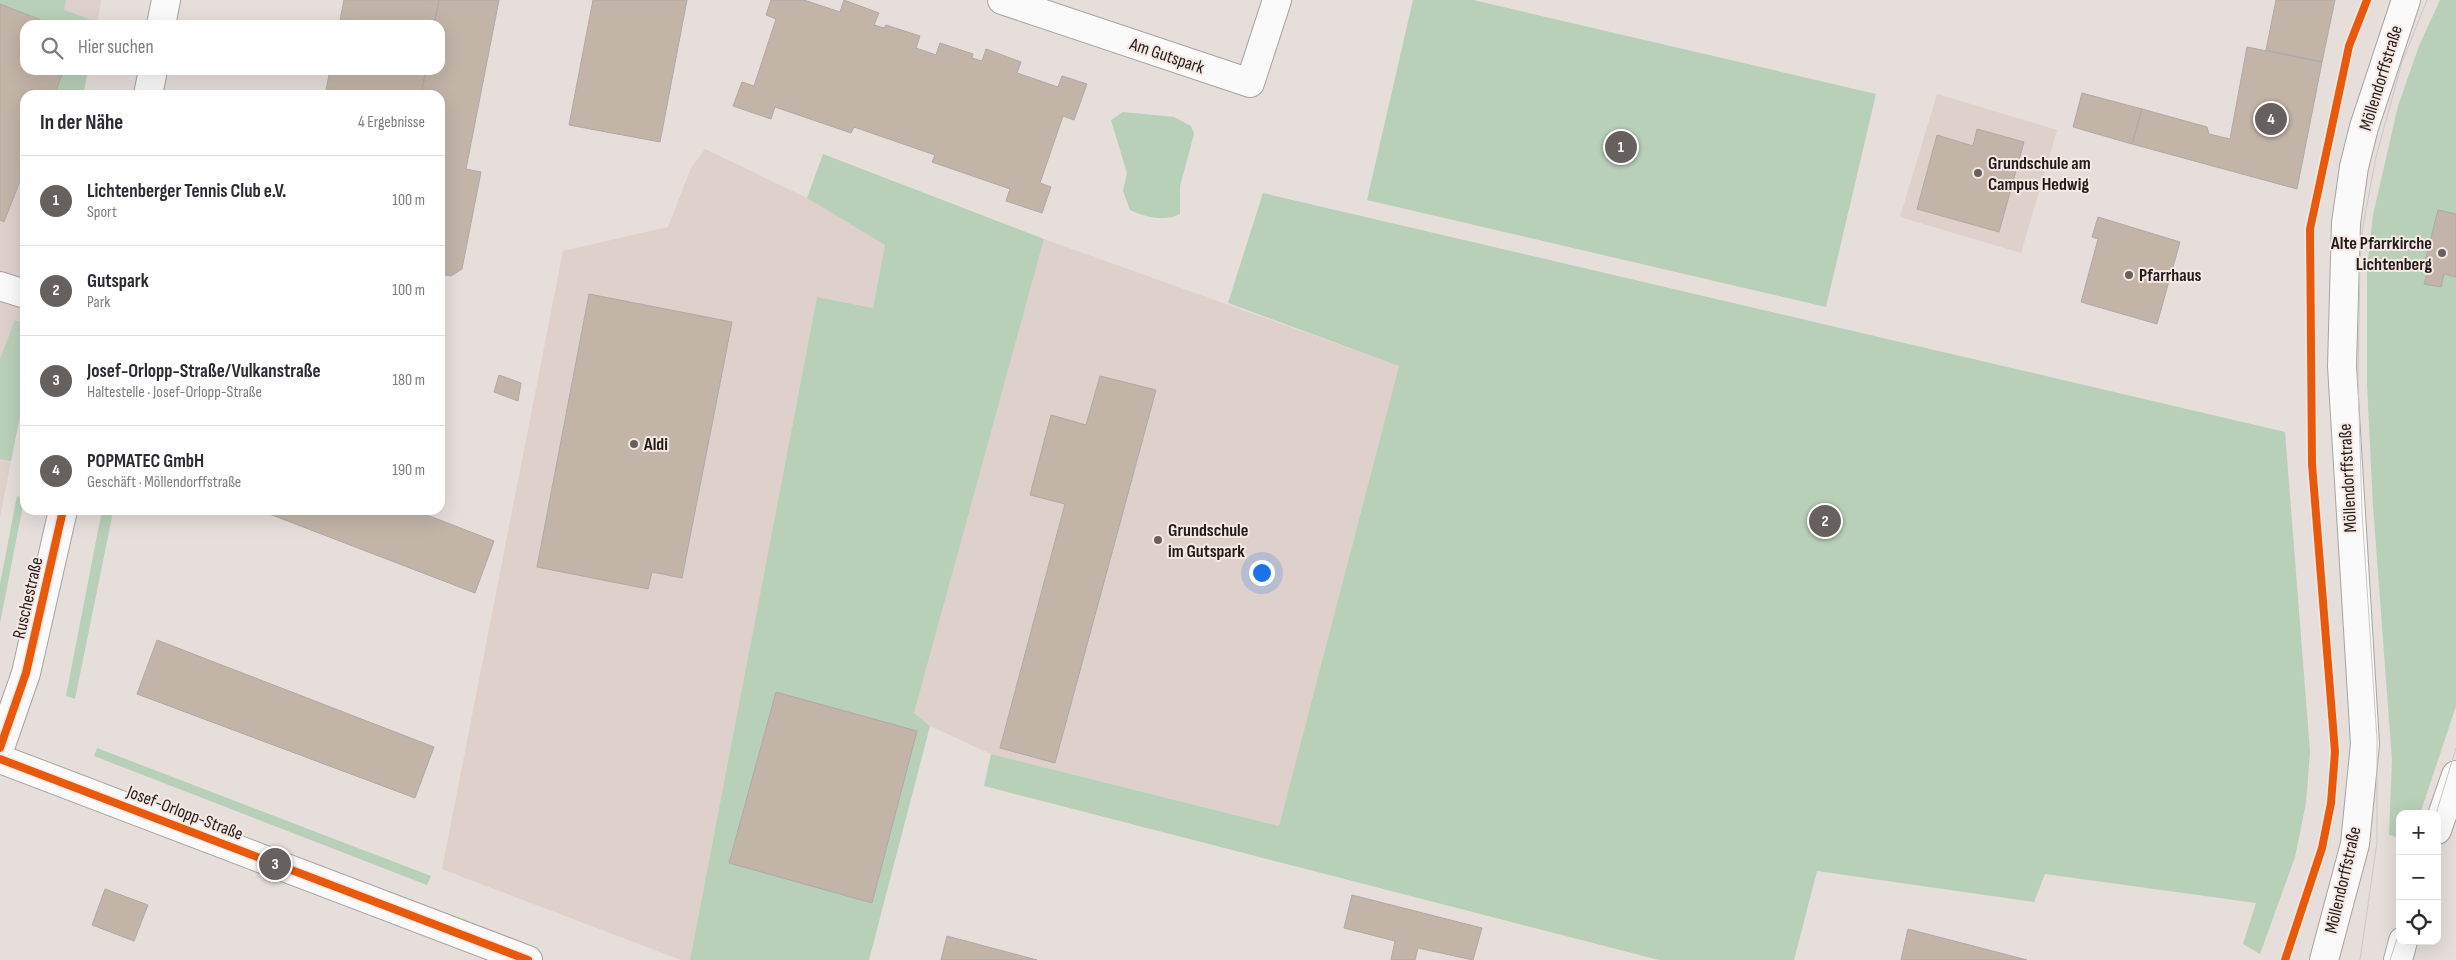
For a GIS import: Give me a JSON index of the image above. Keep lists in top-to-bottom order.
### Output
{
  "streets": {
    "main road": [
      "Am Gutspark",
      "Möllendorffstraße",
      "Ruschestraße",
      "Josef-Orlopp-Straße"
    ]
  },
  "places": [
    "Grundschule am Campus Hedwig",
    "Alte Pfarrkirche Lichtenberg",
    "Pfarrhaus",
    "Aldi",
    "Grundschule im Gutspark"
  ],
  "page": {
    "search": "Hier suchen",
    "heading": ["In der Nähe", "4 Ergebnisse"],
    "pins": [
      "4",
      "1",
      "2",
      "3"
    ],
    "list": [
      {
        "mark": "1",
        "name": "Lichtenberger Tennis Club e.V.",
        "note": "Sport",
        "value": "100 m"
      },
      {
        "mark": "2",
        "name": "Gutspark",
        "note": "Park",
        "value": "100 m"
      },
      {
        "mark": "3",
        "name": "Josef-Orlopp-Straße/Vulkanstraße",
        "note": "Haltestelle · Josef-Orlopp-Straße",
        "value": "180 m"
      },
      {
        "mark": "4",
        "name": "POPMATEC GmbH",
        "note": "Geschäft · Möllendorffstraße",
        "value": "190 m"
      }
    ],
    "map_buttons": ["+", "−"]
  }
}
